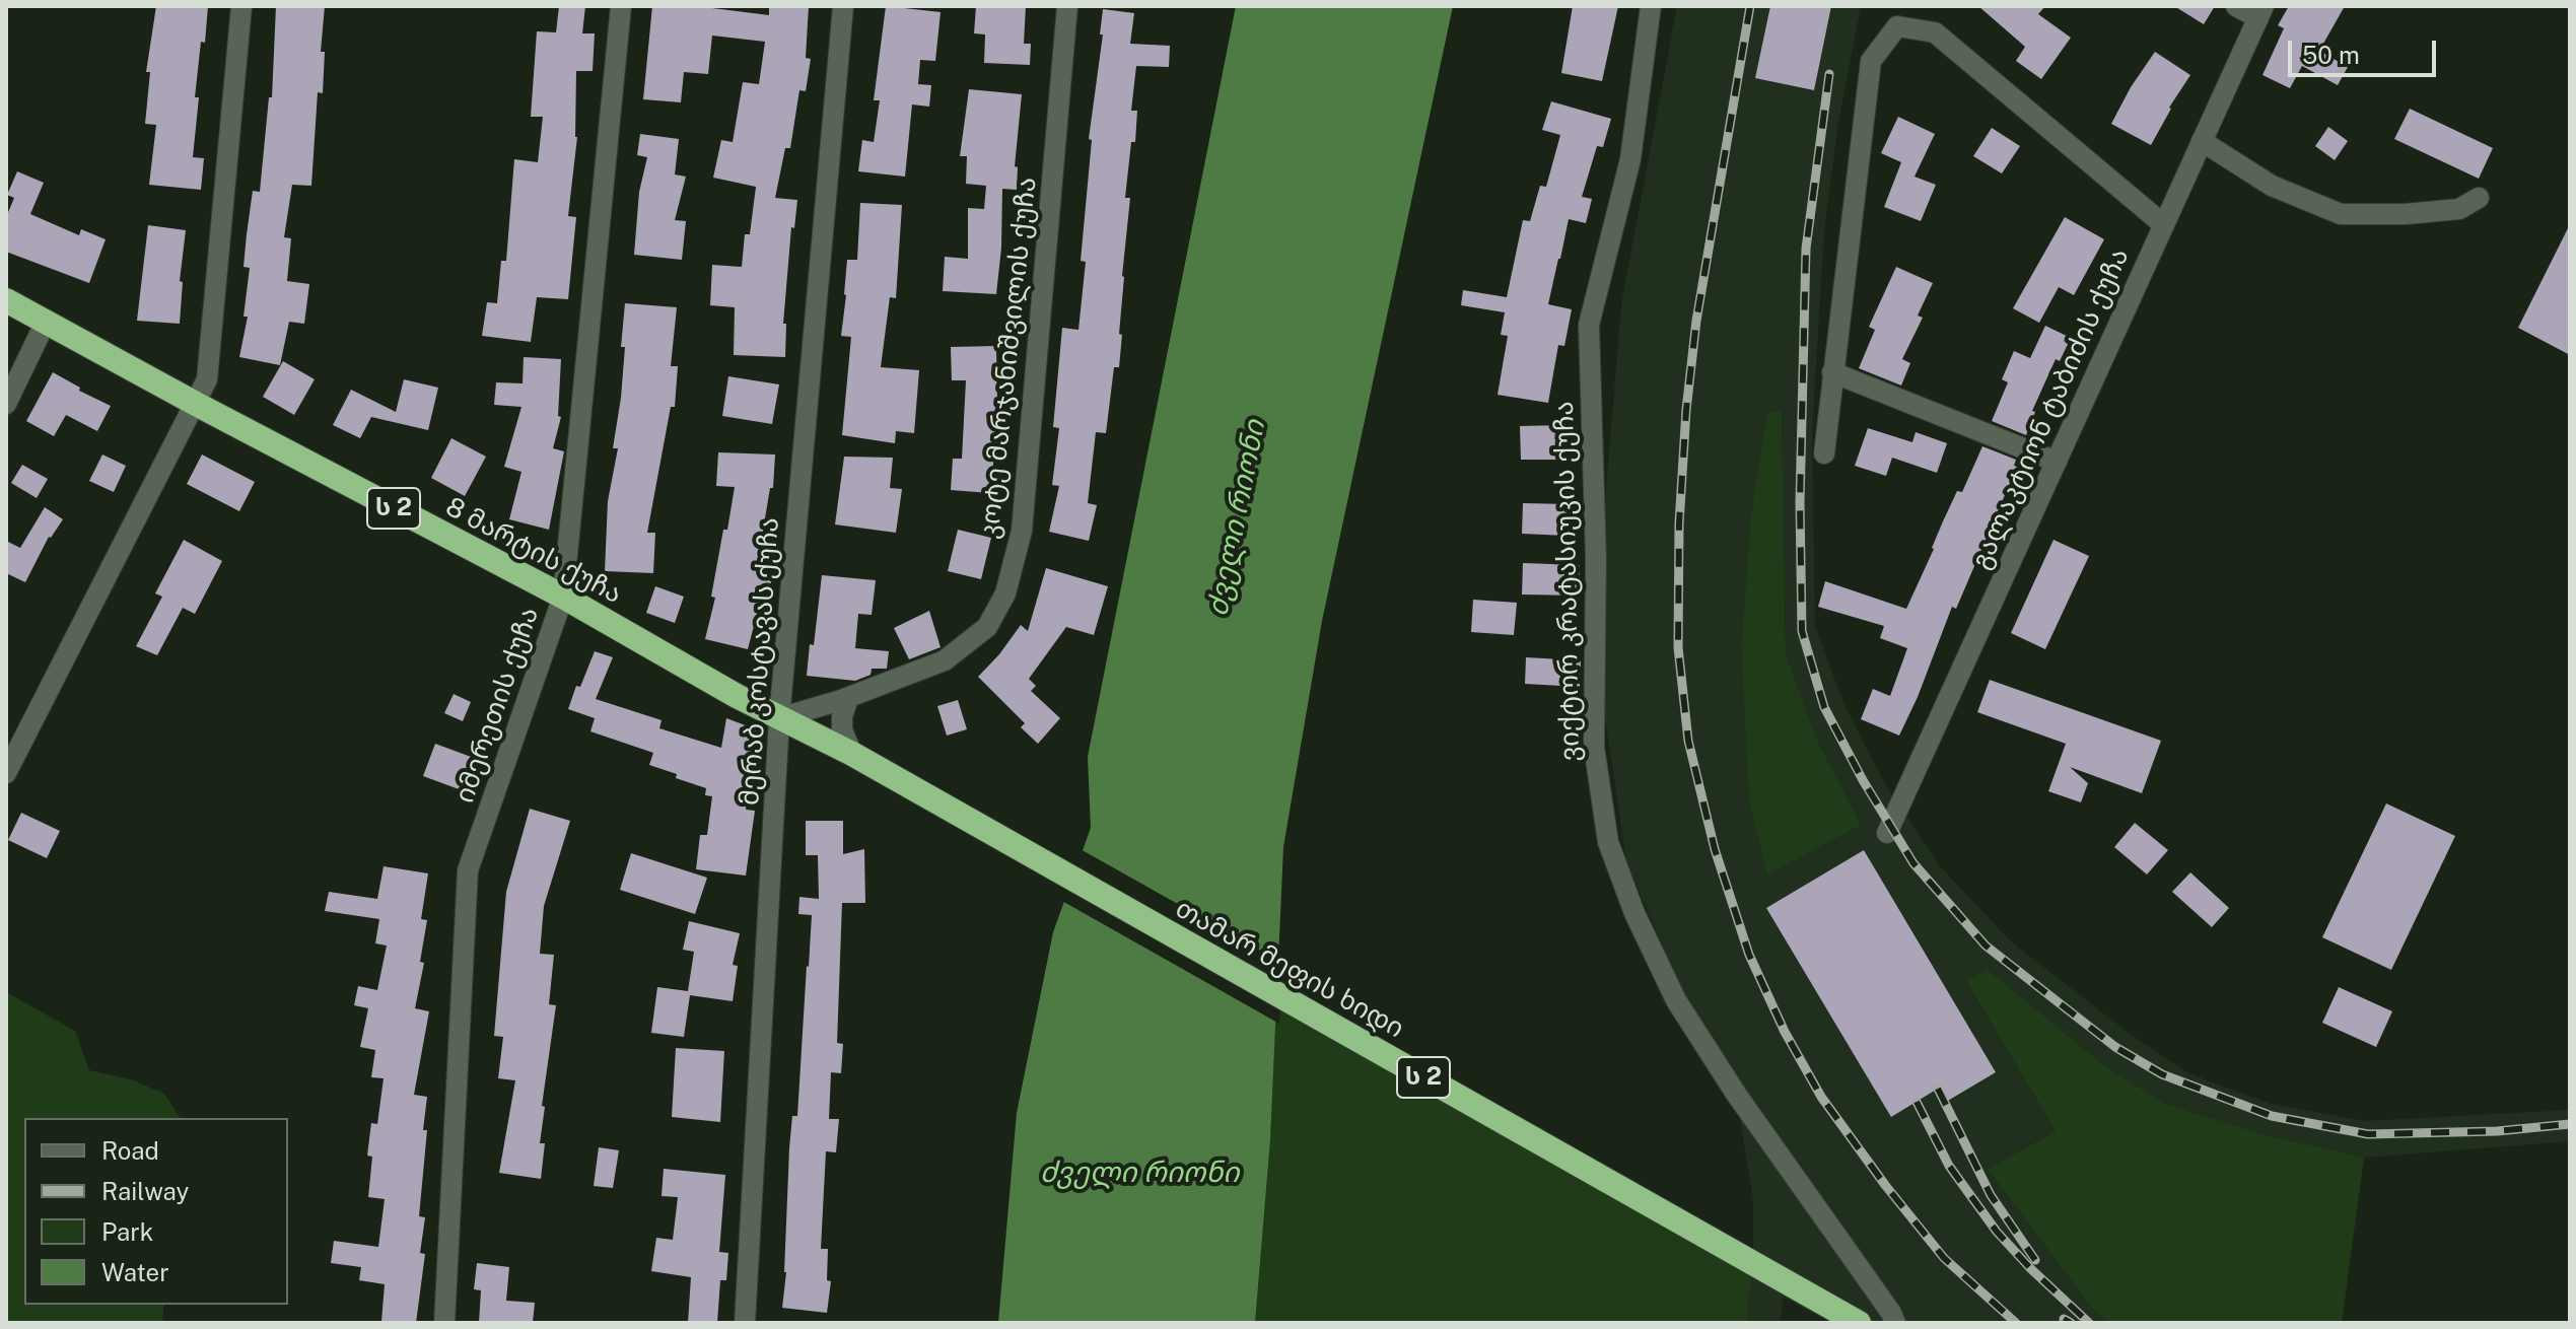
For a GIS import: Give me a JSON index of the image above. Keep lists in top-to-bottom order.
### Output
{
  "streets": {
    "highway": ["ს 2", "8 მარტის ქუჩა", "თამარ მეფის ხიდი"],
    "street": [
      "კოტე მარჯანიშვილის ქუჩა",
      "გალაკტიონ ტაბიძის ქუჩა",
      "ვიქტორ კრატასიუკის ქუჩა",
      "მერაბ კოსტავას ქუჩა",
      "იმერეთის ქუჩა"
    ]
  },
  "crossings": [
    ["კოტე მარჯანიშვილის ქუჩა", "8 მარტის ქუჩა"],
    ["კოტე მარჯანიშვილის ქუჩა", "მერაბ კოსტავას ქუჩა"],
    ["8 მარტის ქუჩა", "მერაბ კოსტავას ქუჩა"],
    ["8 მარტის ქუჩა", "იმერეთის ქუჩა"],
    ["8 მარტის ქუჩა", "თამარ მეფის ხიდი"]
  ],
  "water": ["ძველი რიონი"],
  "legend": [
    "Road",
    "Railway",
    "Park",
    "Water"
  ],
  "scale_bar": "50 m"
}
